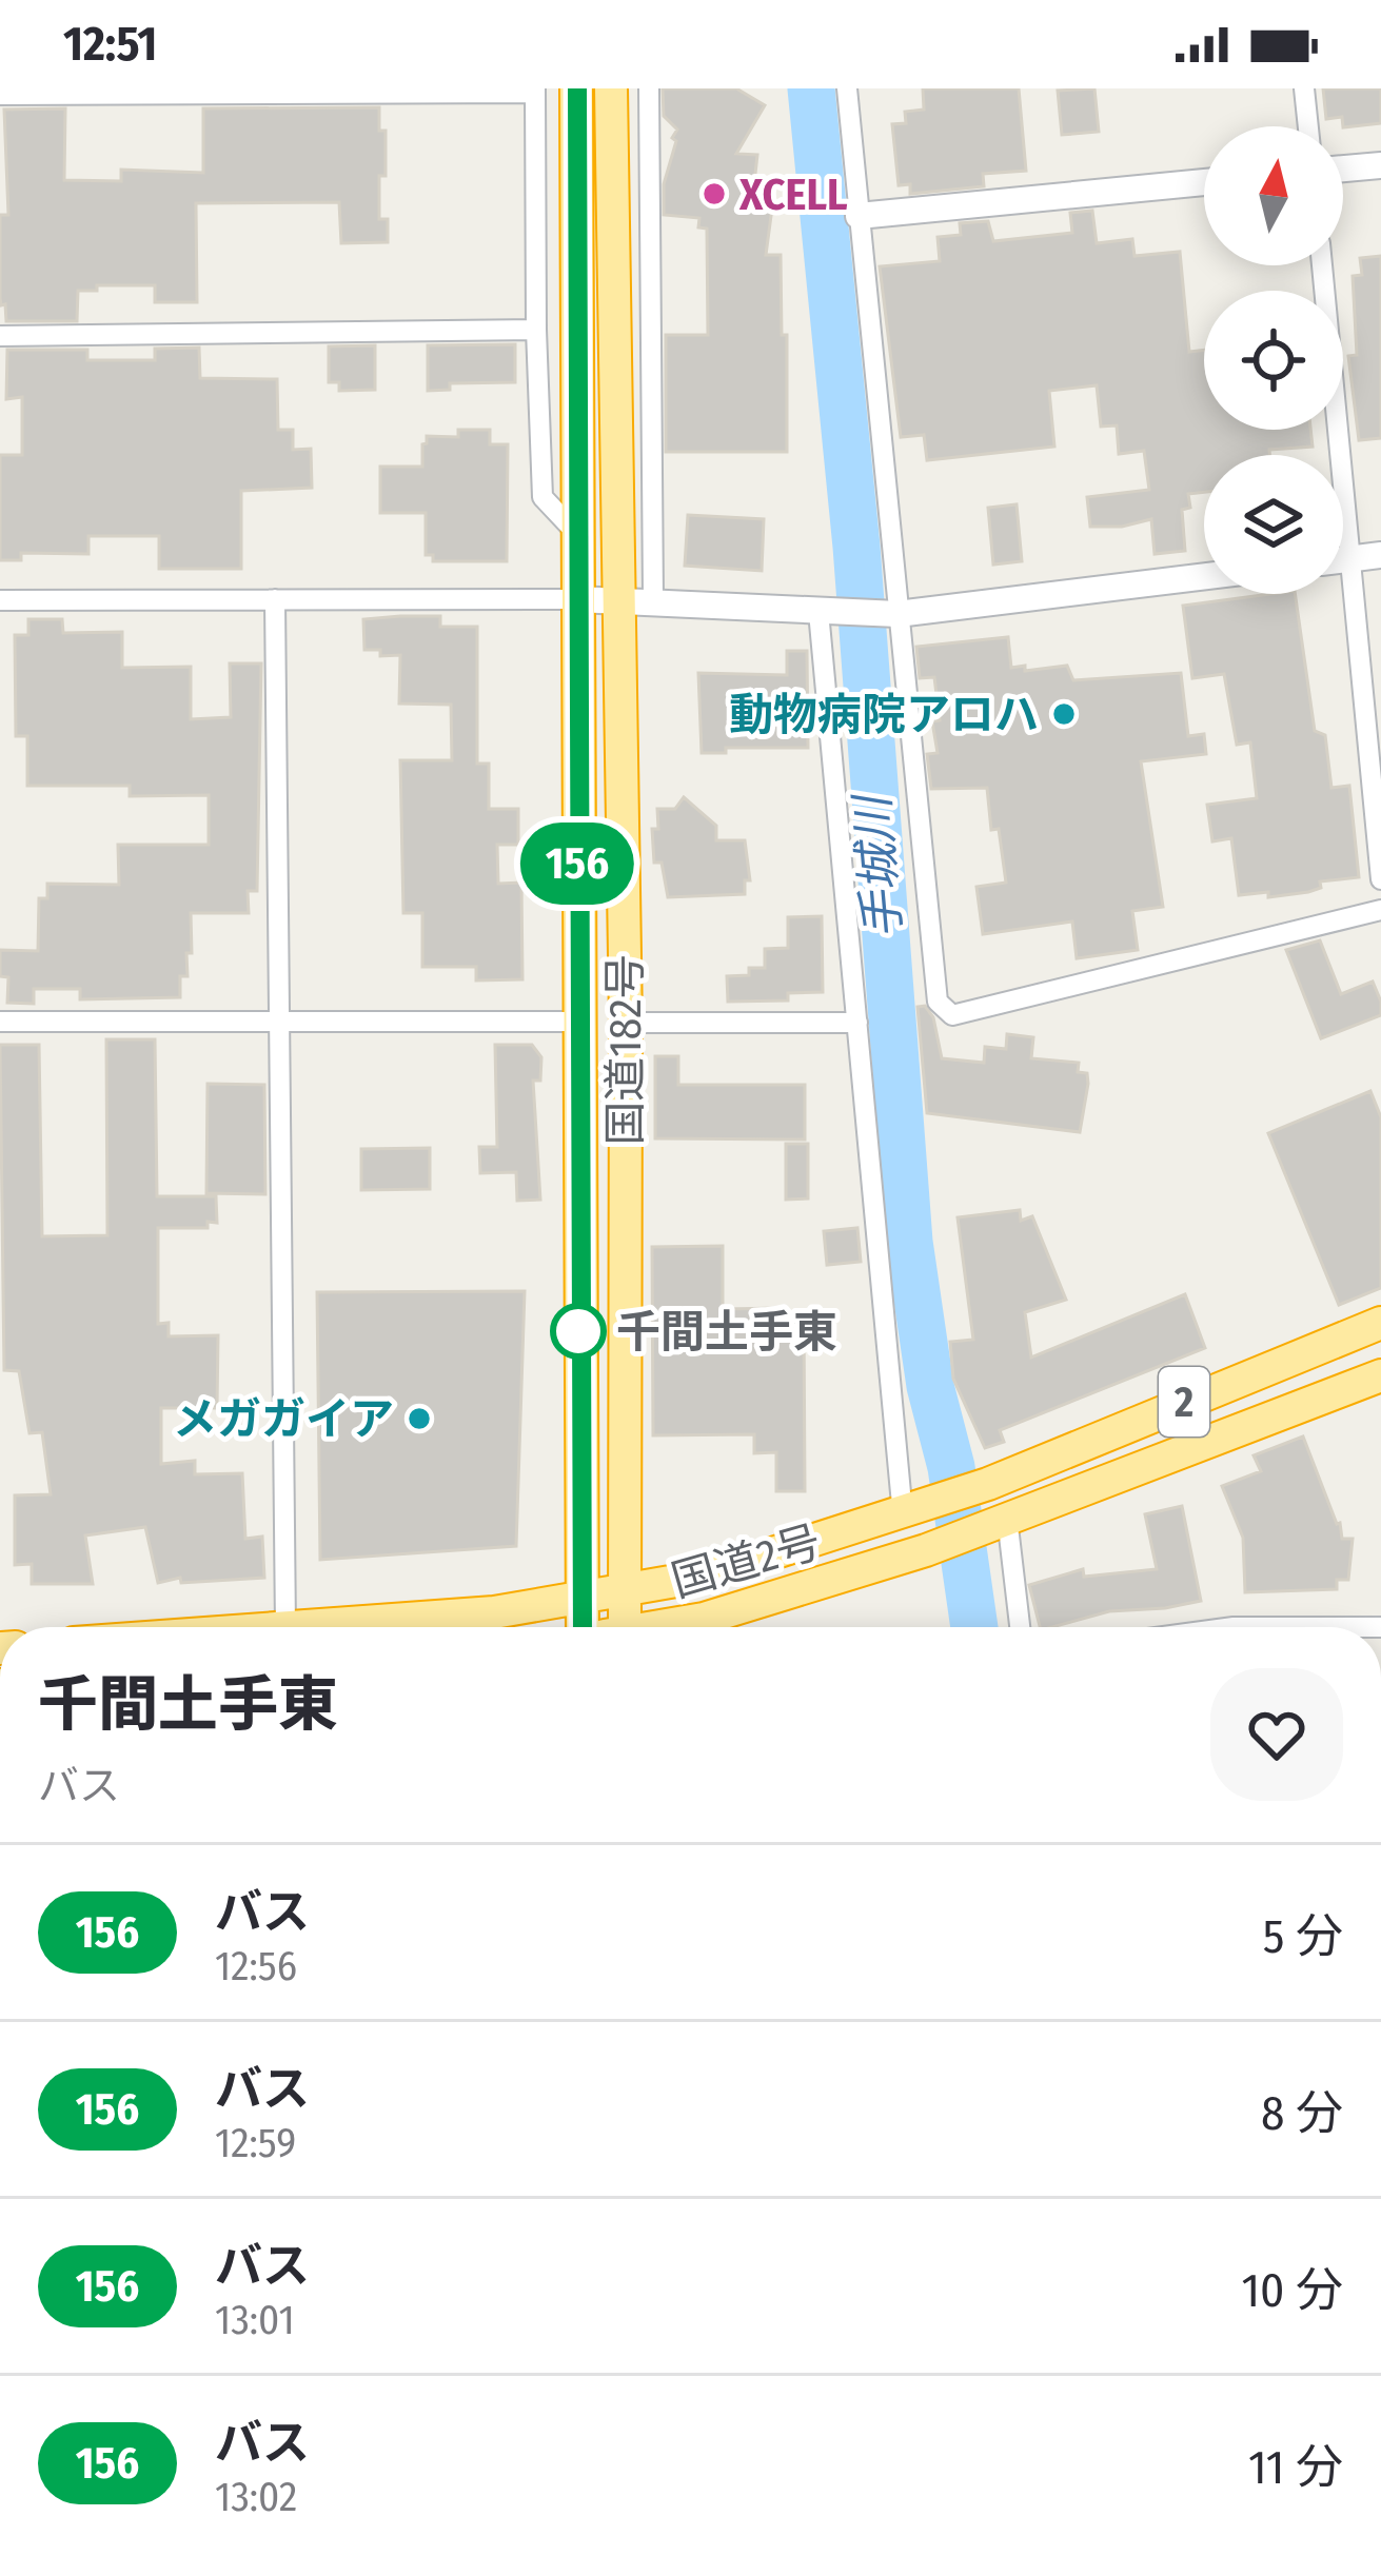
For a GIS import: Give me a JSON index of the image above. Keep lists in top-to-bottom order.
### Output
{
  "streets": {
    "highway": ["国道182号", "2", "国道2号"]
  },
  "crossings": [
    ["国道182号", "国道2号"]
  ],
  "water": ["手城川"],
  "places": [
    "XCELL",
    "動物病院アロハ",
    "千間土手東",
    "メガガイア"
  ],
  "lines": ["bus line 156"],
  "north": "top",
  "page": {
    "status": "12:51",
    "on_map": "156",
    "heading": ["千間土手東", "バス"],
    "list": [
      {
        "mark": "156",
        "name": "バス",
        "note": "12:56",
        "value": "5 分"
      },
      {
        "mark": "156",
        "name": "バス",
        "note": "12:59",
        "value": "8 分"
      },
      {
        "mark": "156",
        "name": "バス",
        "note": "13:01",
        "value": "10 分"
      },
      {
        "mark": "156",
        "name": "バス",
        "note": "13:02",
        "value": "11 分"
      }
    ]
  }
}
